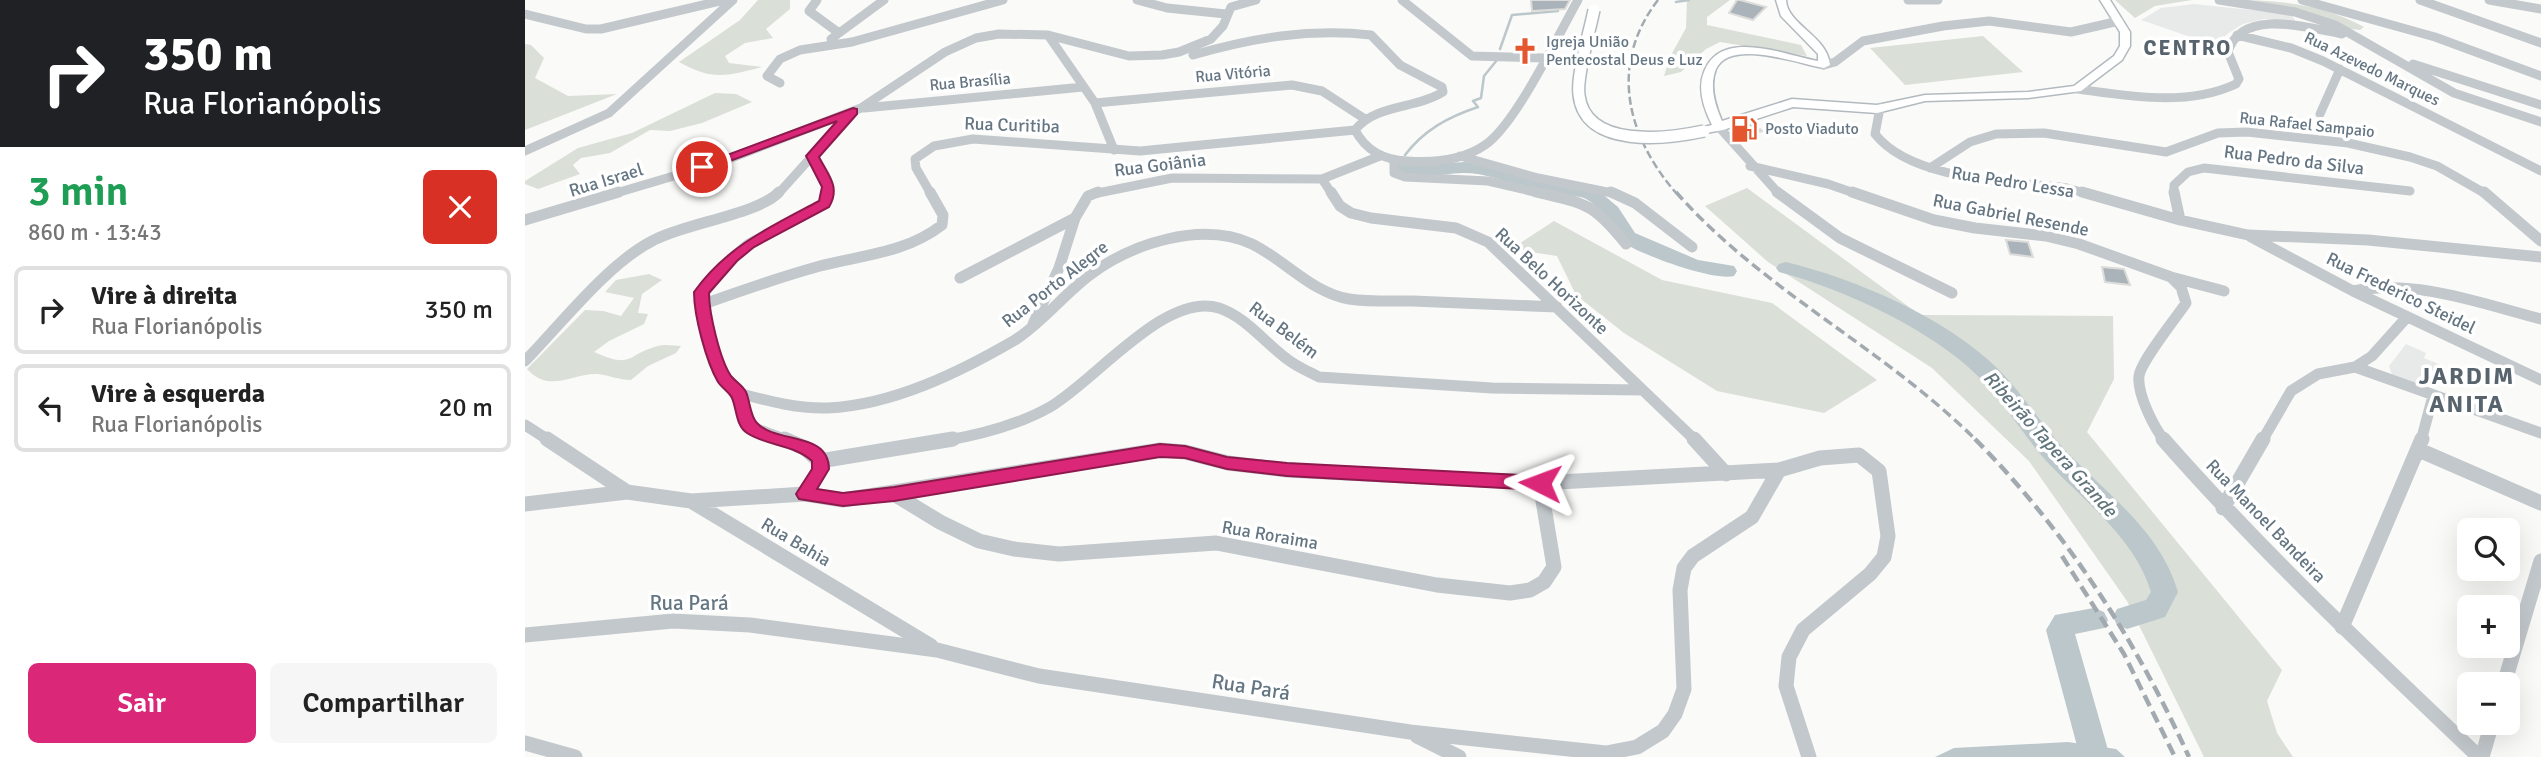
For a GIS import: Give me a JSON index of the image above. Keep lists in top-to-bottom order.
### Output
{
  "streets": {
    "street": [
      "Rua Azevedo Marques",
      "Rua Vitória",
      "Rua Brasília",
      "Rua Curitiba",
      "Rua Rafael Sampaio",
      "Rua Pedro da Silva",
      "Rua Goiânia",
      "Rua Israel",
      "Rua Pedro Lessa",
      "Rua Gabriel Resende",
      "Rua Belo Horizonte",
      "Rua Porto Alegre",
      "Rua Frederico Steidel",
      "Rua Belém",
      "Rua Manoel Bandeira",
      "Rua Roraima",
      "Rua Bahia",
      "Rua Pará"
    ]
  },
  "crossings": [
    ["Rua Brasília", "Rua Israel"],
    ["Rua Rafael Sampaio", "Rua Pedro Lessa"],
    ["Rua Pedro da Silva", "Rua Pedro Lessa"],
    ["Rua Goiânia", "Rua Belo Horizonte"],
    ["Rua Goiânia", "Rua Porto Alegre"],
    ["Rua Pedro Lessa", "Rua Frederico Steidel"],
    ["Rua Gabriel Resende", "Rua Manoel Bandeira"],
    ["Rua Belo Horizonte", "Rua Porto Alegre"],
    ["Rua Belo Horizonte", "Rua Belém"],
    ["Rua Bahia", "Rua Pará"]
  ],
  "districts": ["CENTRO", "JARDIM ANITA"],
  "water": ["Ribeirão Tapera Grande"],
  "places": {
    "church": ["Igreja União Pentecostal Deus e Luz"],
    "fuel station": ["Posto Viaduto"]
  },
  "page": {
    "turn": ["350 m", "Rua Florianópolis"],
    "heading": ["3 min", "860 m · 13:43"],
    "list": [
      {
        "name": "Vire à direita",
        "note": "Rua Florianópolis",
        "value": "350 m"
      },
      {
        "name": "Vire à esquerda",
        "note": "Rua Florianópolis",
        "value": "20 m"
      }
    ],
    "map_buttons": ["+", "−"],
    "buttons": ["Sair", "Compartilhar"]
  }
}
